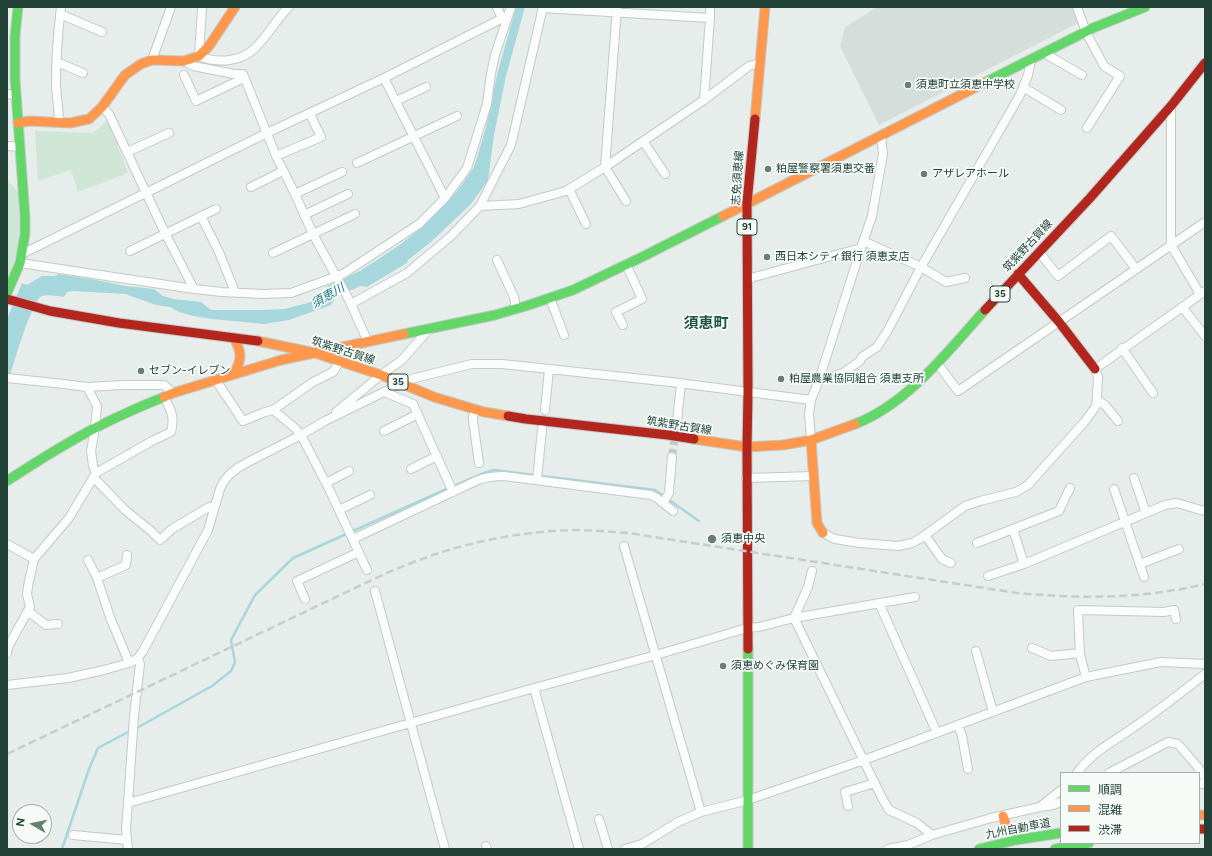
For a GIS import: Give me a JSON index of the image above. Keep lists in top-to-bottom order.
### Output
{
  "streets": {
    "main road": [
      "志免須恵線",
      "91",
      "筑紫野古賀線",
      "35",
      "九州自動車道"
    ]
  },
  "crossings": [
    ["志免須恵線", "筑紫野古賀線"]
  ],
  "districts": ["須恵町"],
  "water": ["須恵川"],
  "places": [
    "須恵町立須恵中学校",
    "粕屋警察署須恵交番",
    "アザレアホール",
    "西日本シティ銀行 須恵支店",
    "セブン-イレブン",
    "粕屋農業協同組合 須恵支所",
    "須恵中央",
    "須恵めぐみ保育園"
  ],
  "legend": ["順調", "混雑", "渋滞"],
  "north": "left"
}
